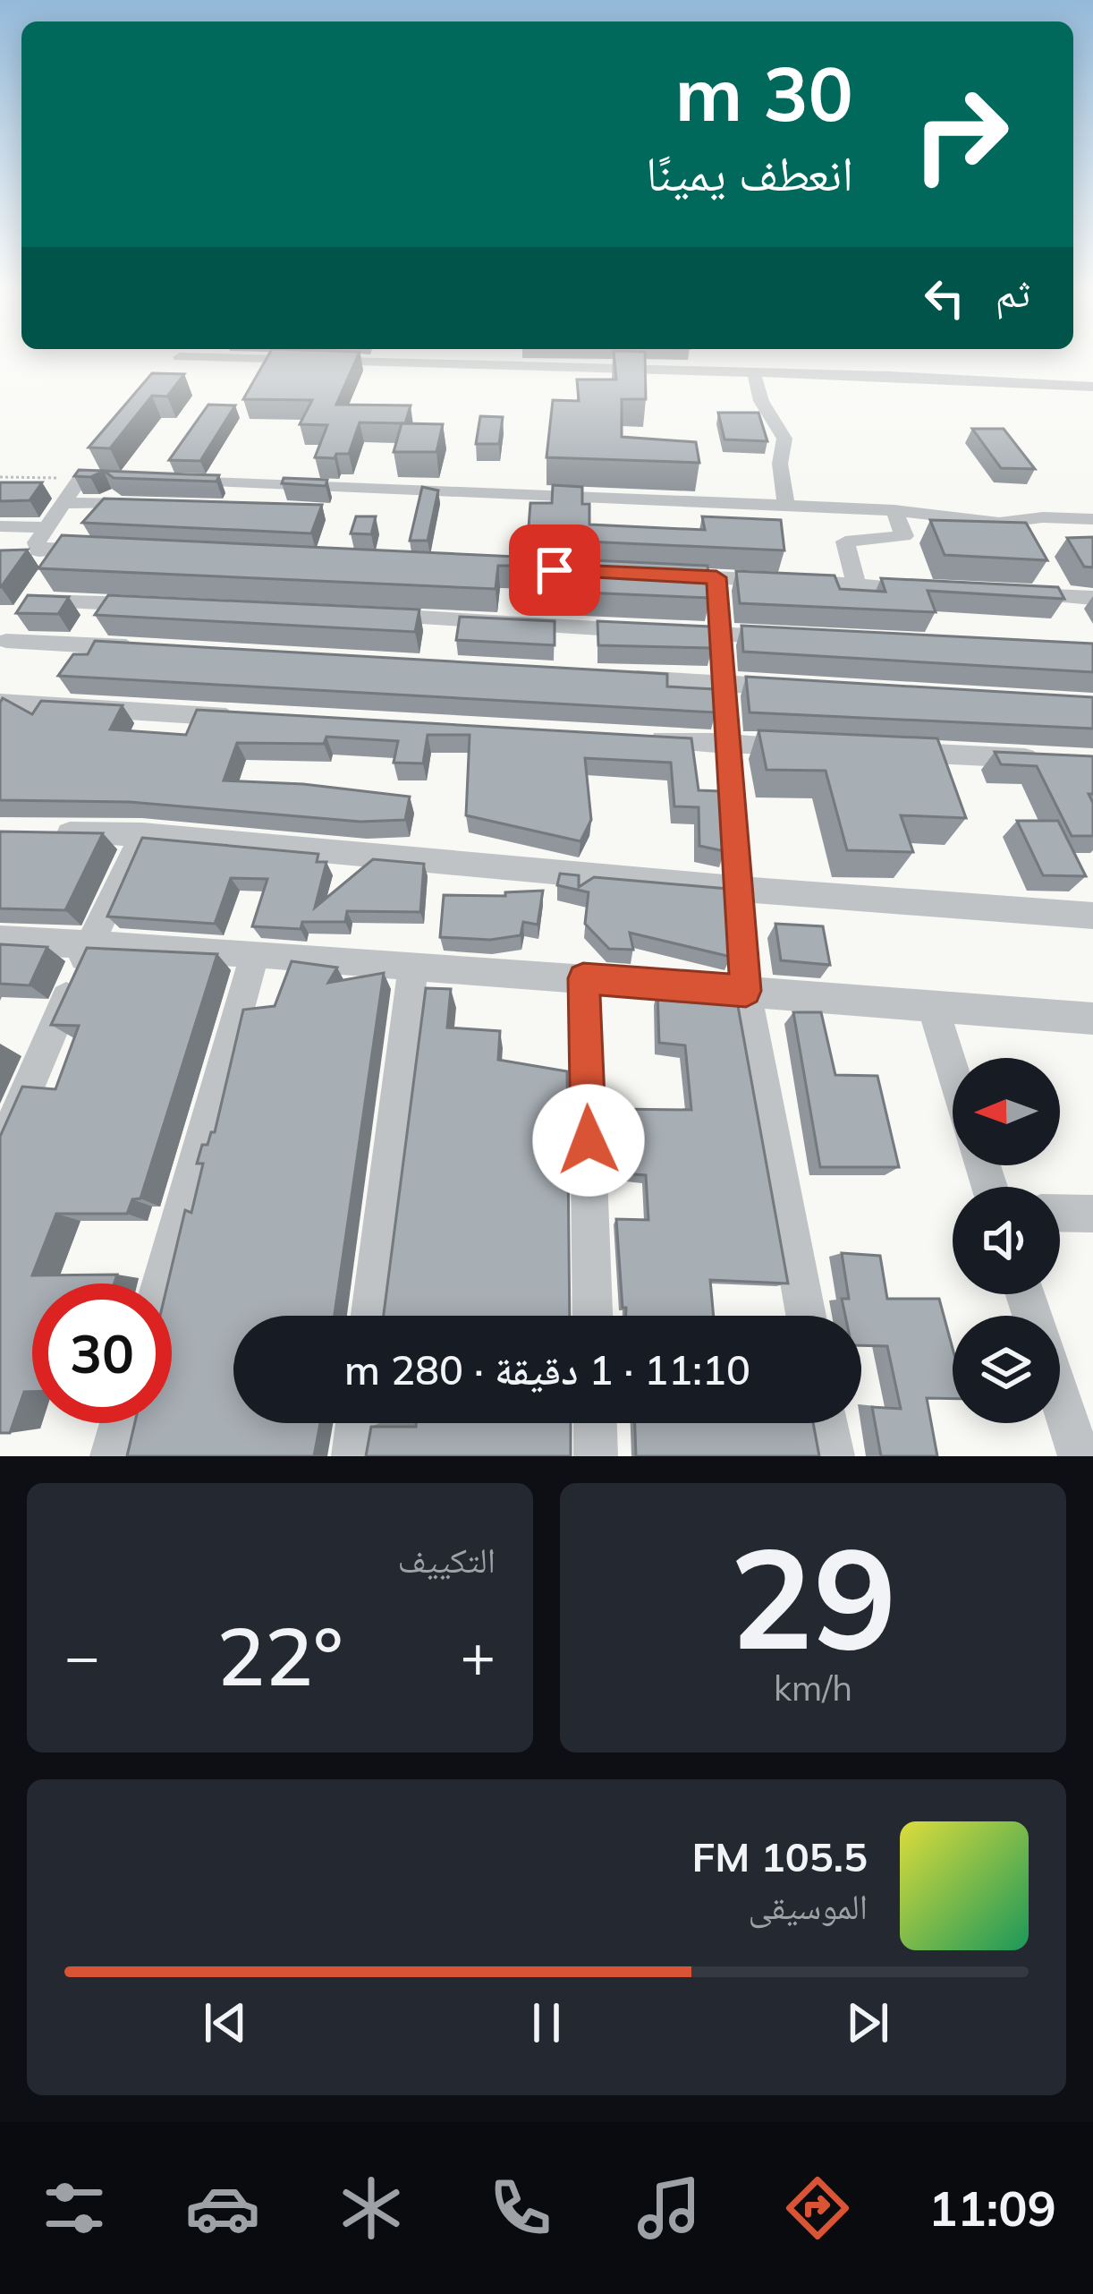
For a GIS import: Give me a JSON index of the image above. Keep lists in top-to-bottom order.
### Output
{
  "north": "left",
  "page": {
    "turn": ["30 m", "انعطف يمينًا"],
    "then": "ثم",
    "limit": "30",
    "trip": "11:10 · 1 دقيقة · 280 m",
    "tile": [
      ["29", "km/h"],
      "التكييف"
    ],
    "heat": ["−", "22°", "+"],
    "song": ["105.5 FM", "الموسيقى"],
    "tabs": "11:09"
  }
}
